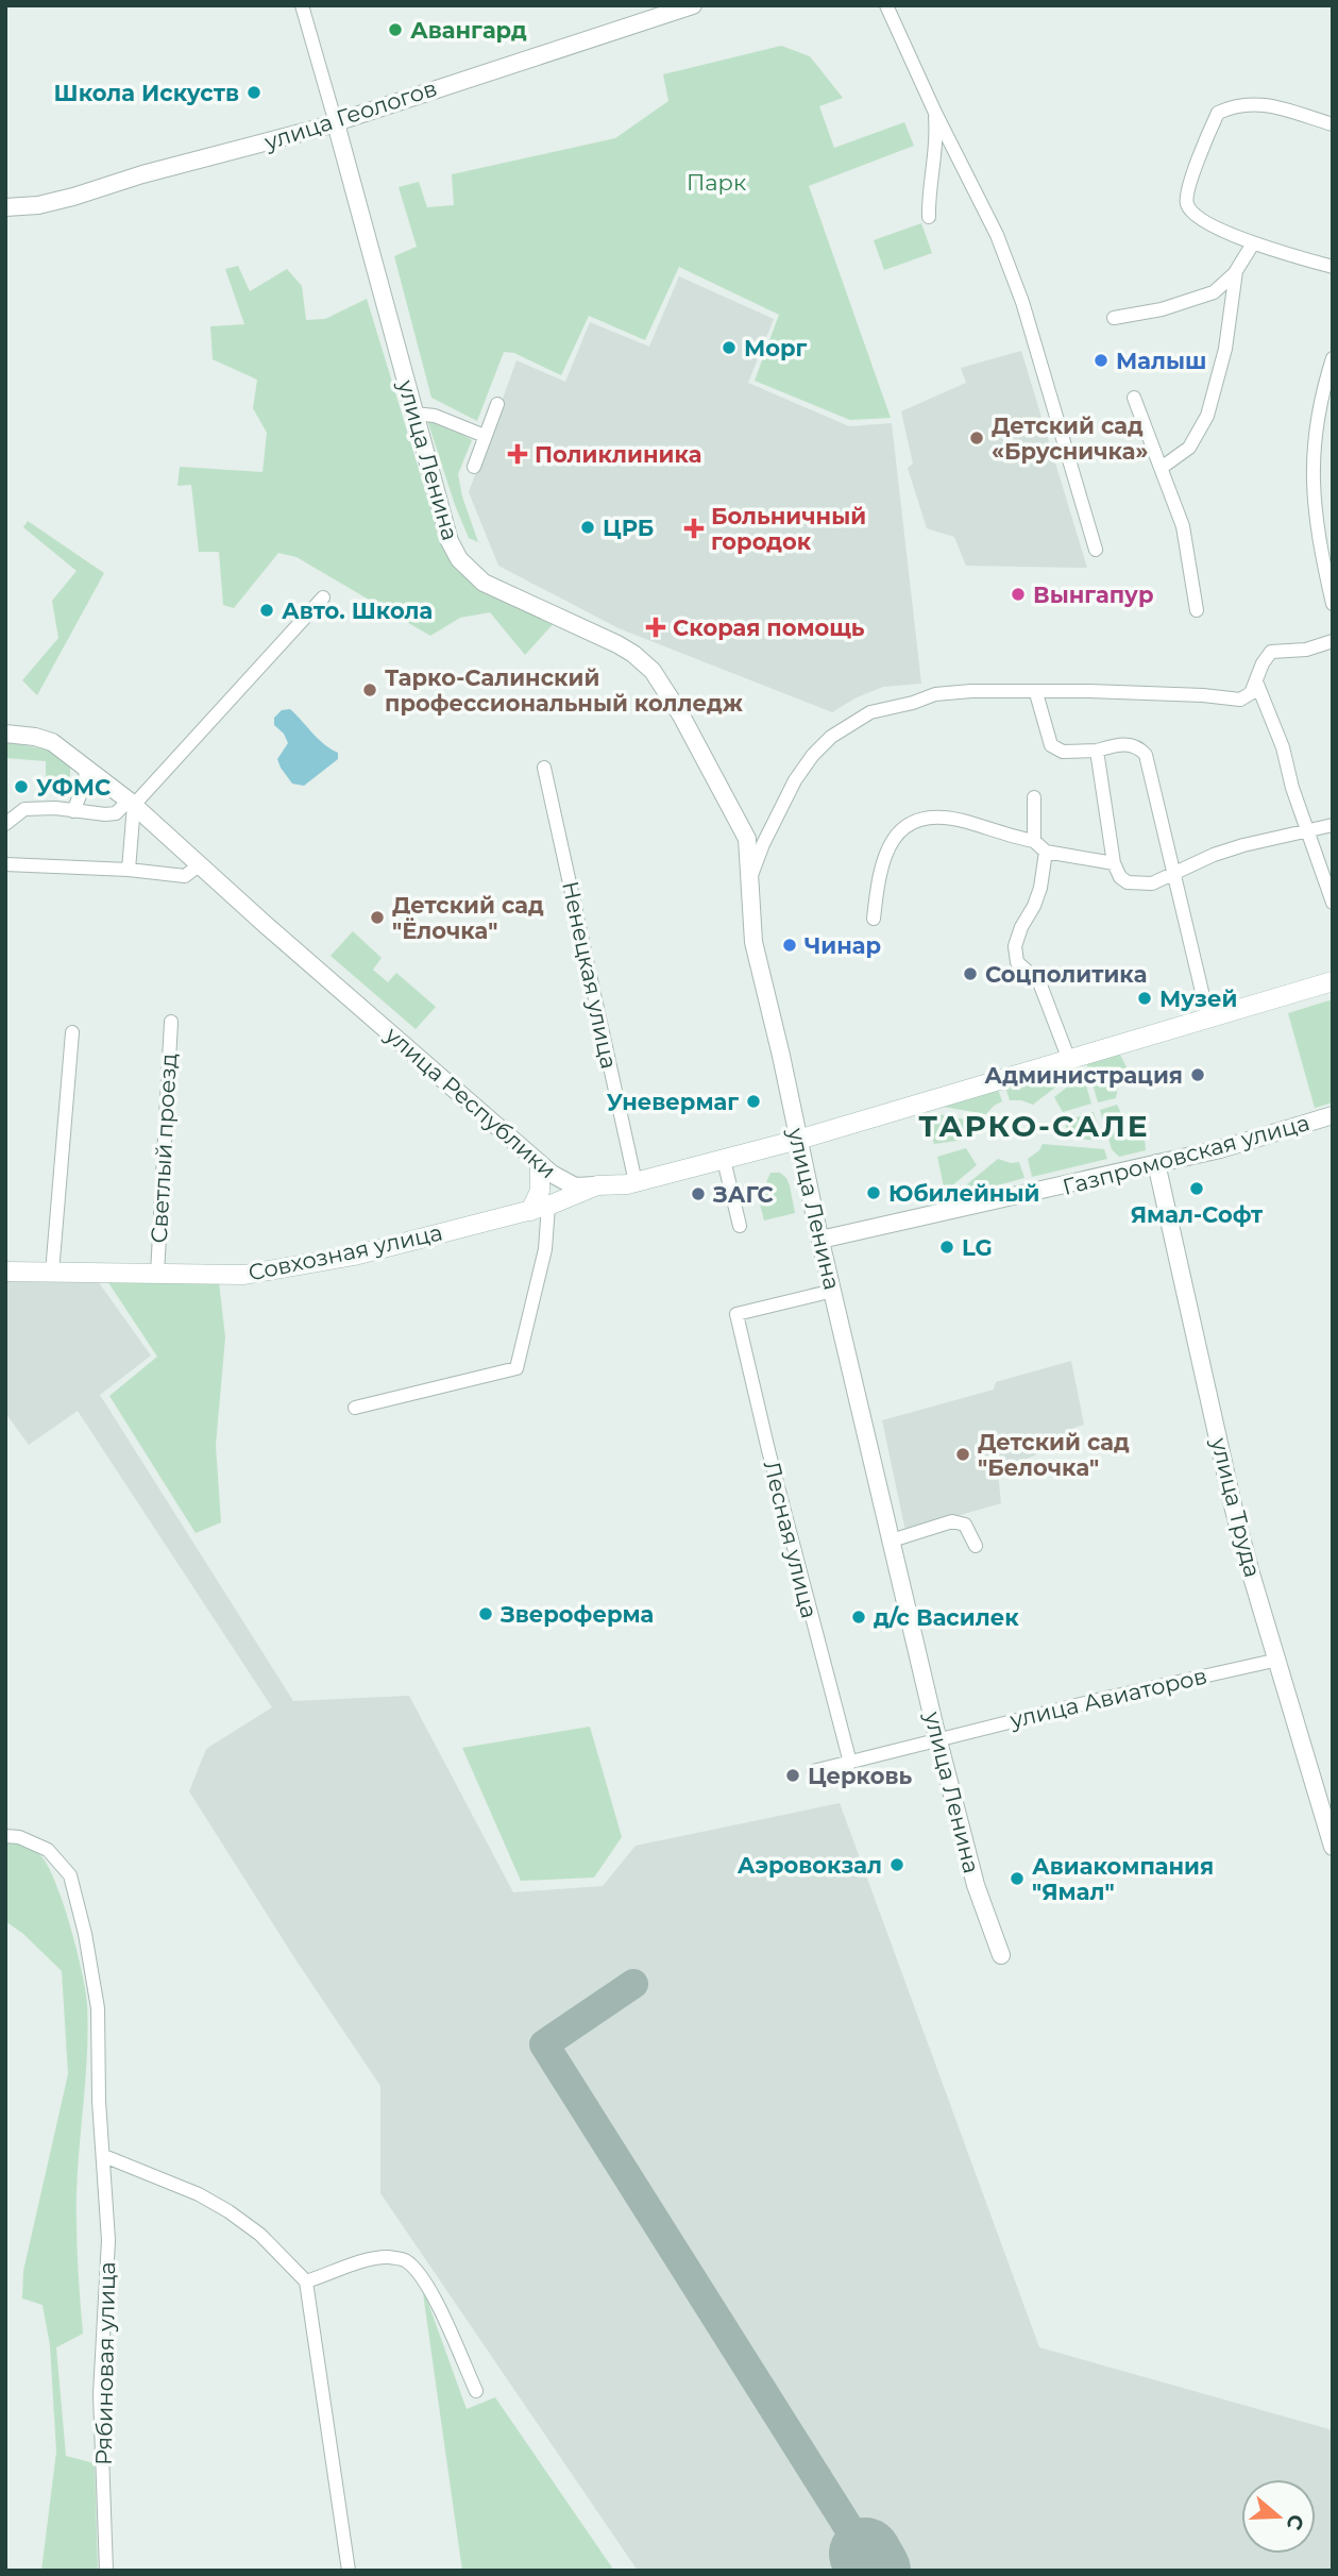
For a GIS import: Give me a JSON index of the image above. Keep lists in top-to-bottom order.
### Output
{
  "streets": {
    "main road": ["улица Республики", "Совхозная улица"],
    "street": [
      "улица Геологов",
      "улица Ленина",
      "Ненецкая улица",
      "Светлый проезд",
      "Газпромовская улица",
      "улица Труда",
      "Лесная улица",
      "улица Авиаторов",
      "Рябиновая улица"
    ]
  },
  "crossings": [
    ["улица Геологов", "улица Ленина"],
    ["улица Ленина", "улица Республики"],
    ["улица Ленина", "Газпромовская улица"],
    ["улица Ленина", "Лесная улица"],
    ["улица Ленина", "улица Авиаторов"],
    ["Ненецкая улица", "улица Республики"],
    ["улица Республики", "Совхозная улица"],
    ["Светлый проезд", "Совхозная улица"],
    ["Газпромовская улица", "улица Труда"],
    ["улица Труда", "улица Авиаторов"],
    ["Лесная улица", "улица Авиаторов"]
  ],
  "districts": ["ТАРКО-САЛЕ"],
  "parks": ["Парк"],
  "places": {
    "other": [
      "Авангард",
      "Школа Искуств",
      "Морг",
      "Малыш",
      "Детский сад «Брусничка»",
      "ЦРБ",
      "Вынгапур",
      "Авто. Школа",
      "Тарко-Салинский профессиональный колледж",
      "УФМС",
      "Детский сад \"Ёлочка\"",
      "Чинар",
      "Соцполитика",
      "Музей",
      "Администрация",
      "Уневермаг",
      "Ямал-Софт",
      "Юбилейный",
      "ЗАГС",
      "LG",
      "Детский сад \"Белочка\"",
      "Звероферма",
      "д/с Василек",
      "Церковь",
      "Аэровокзал",
      "Авиакомпания \"Ямал\""
    ],
    "health": ["Поликлиника", "Больничный городок", "Скорая помощь"]
  },
  "north": "right"
}
